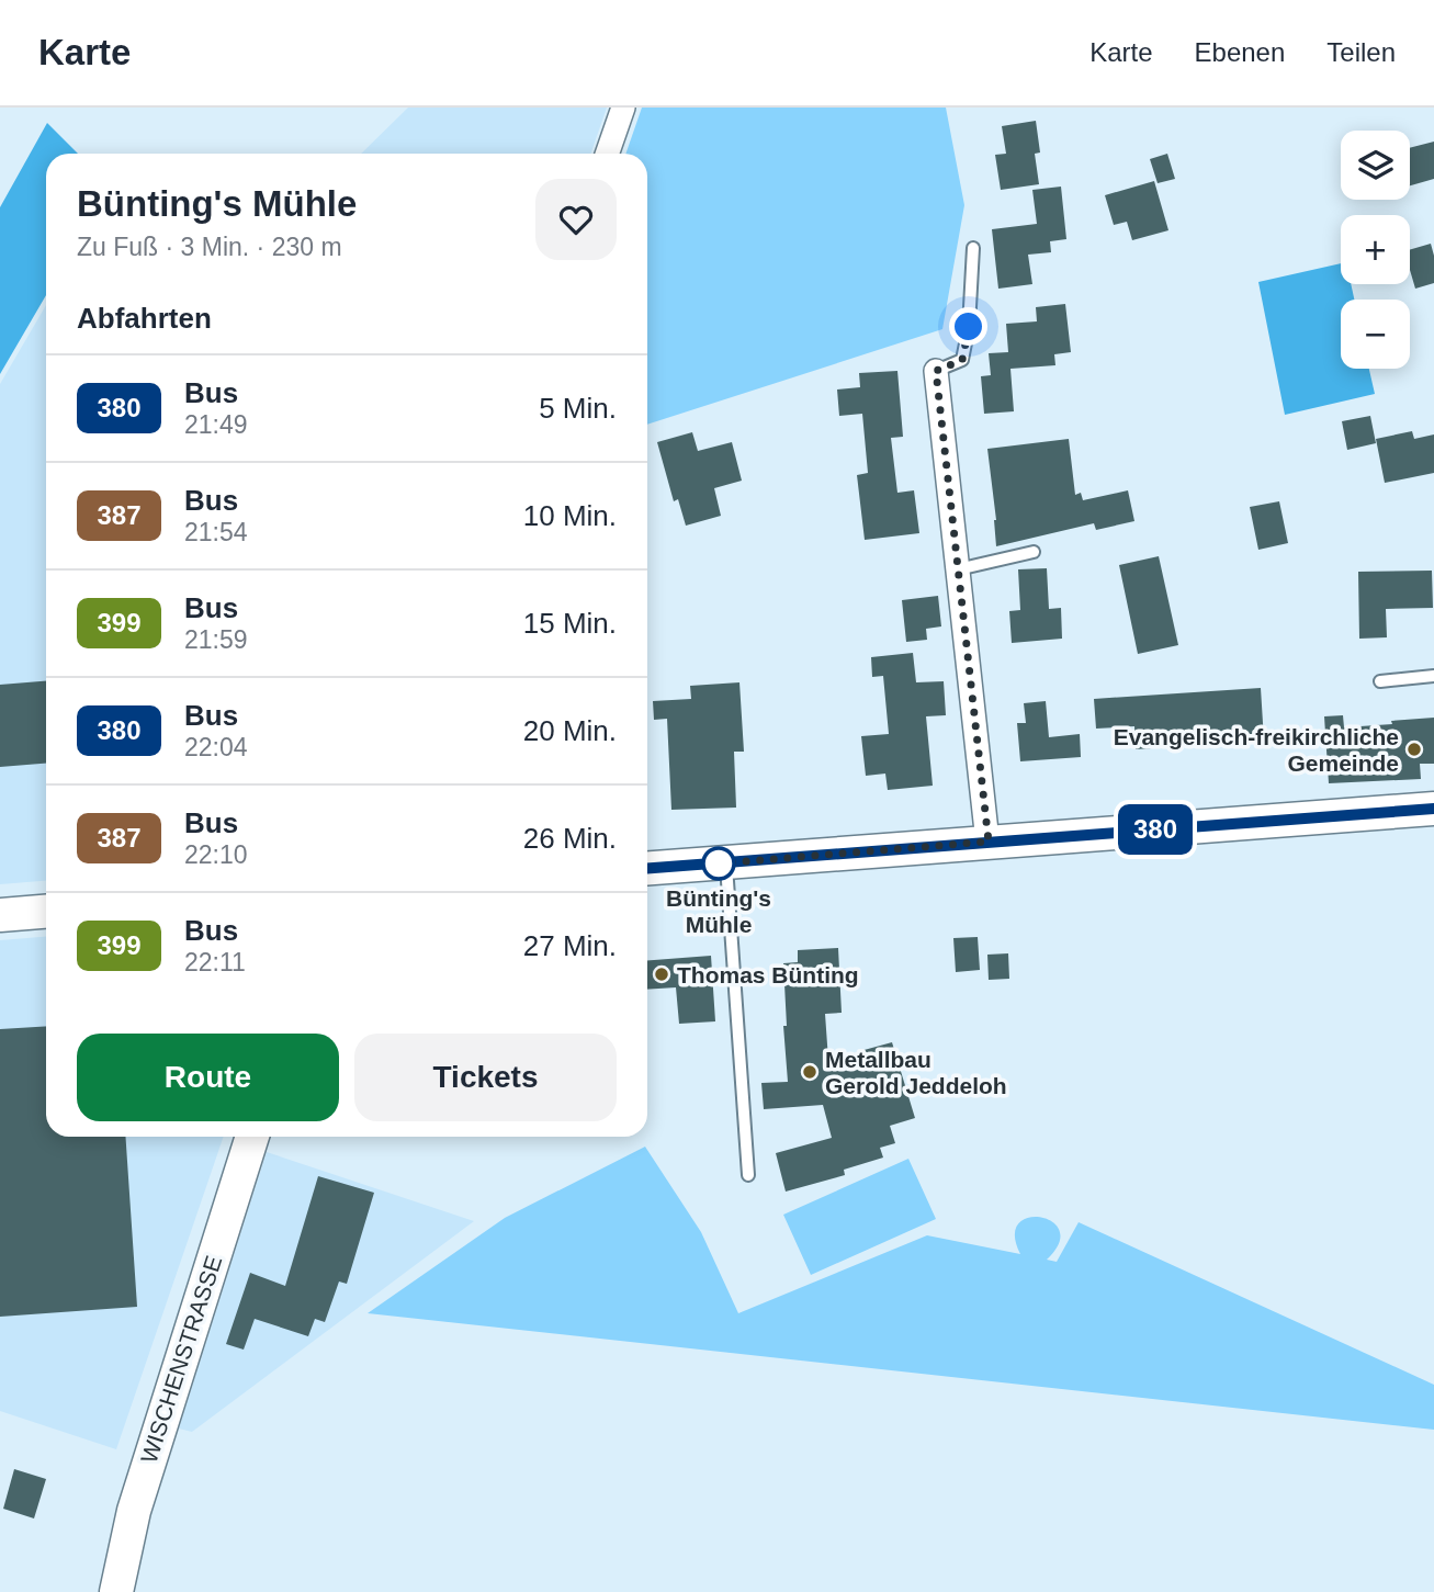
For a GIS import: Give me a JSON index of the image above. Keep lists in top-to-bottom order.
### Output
{
  "streets": {
    "main road": ["WISCHENSTRASSE"]
  },
  "places": [
    "Evangelisch-freikirchliche Gemeinde",
    "Bünting's Mühle",
    "Thomas Bünting",
    "Metallbau Gerold Jeddeloh"
  ],
  "lines": ["bus line 380"],
  "page": {
    "header": "Karte",
    "nav": ["Karte", "Ebenen", "Teilen"],
    "on_map": "380",
    "map_buttons": ["+", "−"],
    "heading": [
      ["Bünting's Mühle", "Zu Fuß · 3 Min. · 230 m"],
      "Abfahrten"
    ],
    "list": [
      {
        "mark": "380",
        "name": "Bus",
        "note": "21:49",
        "value": "5 Min."
      },
      {
        "mark": "387",
        "name": "Bus",
        "note": "21:54",
        "value": "10 Min."
      },
      {
        "mark": "399",
        "name": "Bus",
        "note": "21:59",
        "value": "15 Min."
      },
      {
        "mark": "380",
        "name": "Bus",
        "note": "22:04",
        "value": "20 Min."
      },
      {
        "mark": "387",
        "name": "Bus",
        "note": "22:10",
        "value": "26 Min."
      },
      {
        "mark": "399",
        "name": "Bus",
        "note": "22:11",
        "value": "27 Min."
      }
    ],
    "buttons": ["Route", "Tickets"]
  }
}
